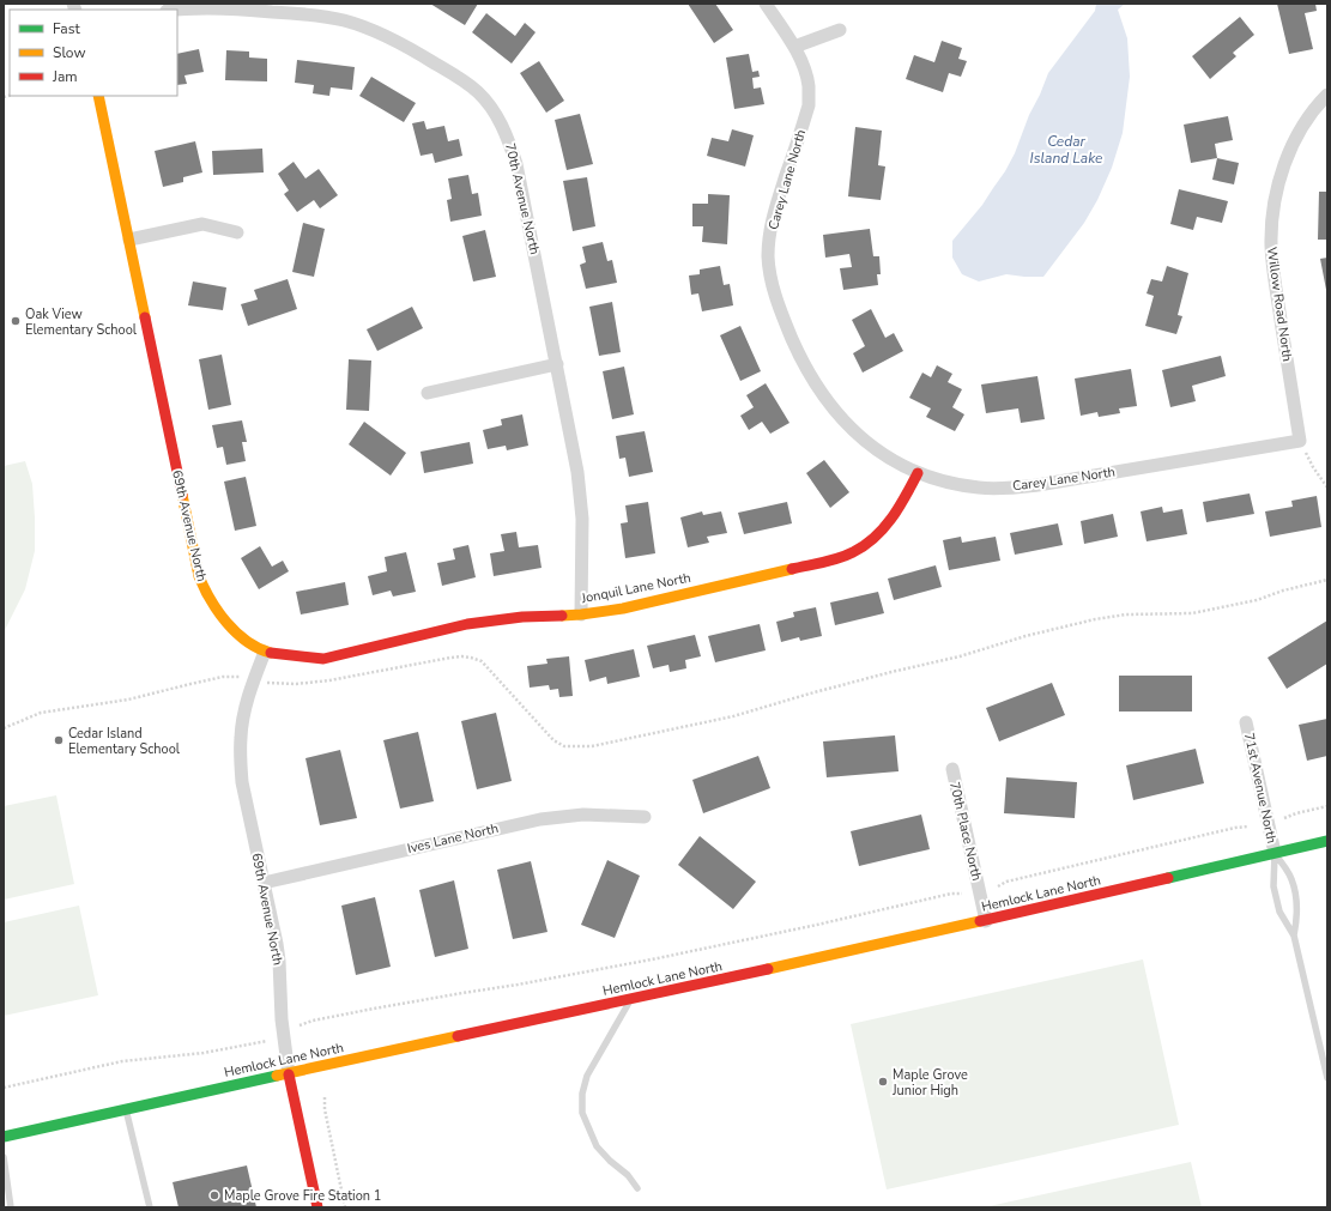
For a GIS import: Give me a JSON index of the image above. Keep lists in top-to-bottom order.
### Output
{
  "streets": {
    "street": [
      "Carey Lane North",
      "70th Avenue North",
      "Willow Road North",
      "69th Avenue North",
      "Jonquil Lane North",
      "71st Avenue North",
      "70th Place North",
      "Ives Lane North",
      "Hemlock Lane North"
    ]
  },
  "crossings": [
    ["Carey Lane North", "Willow Road North"],
    ["Carey Lane North", "Jonquil Lane North"],
    ["70th Avenue North", "Jonquil Lane North"],
    ["69th Avenue North", "Jonquil Lane North"],
    ["69th Avenue North", "Ives Lane North"],
    ["69th Avenue North", "Hemlock Lane North"],
    ["71st Avenue North", "Hemlock Lane North"],
    ["70th Place North", "Hemlock Lane North"]
  ],
  "water": ["Cedar Island Lake"],
  "places": [
    "Oak View Elementary School",
    "Cedar Island Elementary School",
    "Maple Grove Junior High",
    "Maple Grove Fire Station 1"
  ],
  "legend": ["Fast", "Slow", "Jam"]
}
